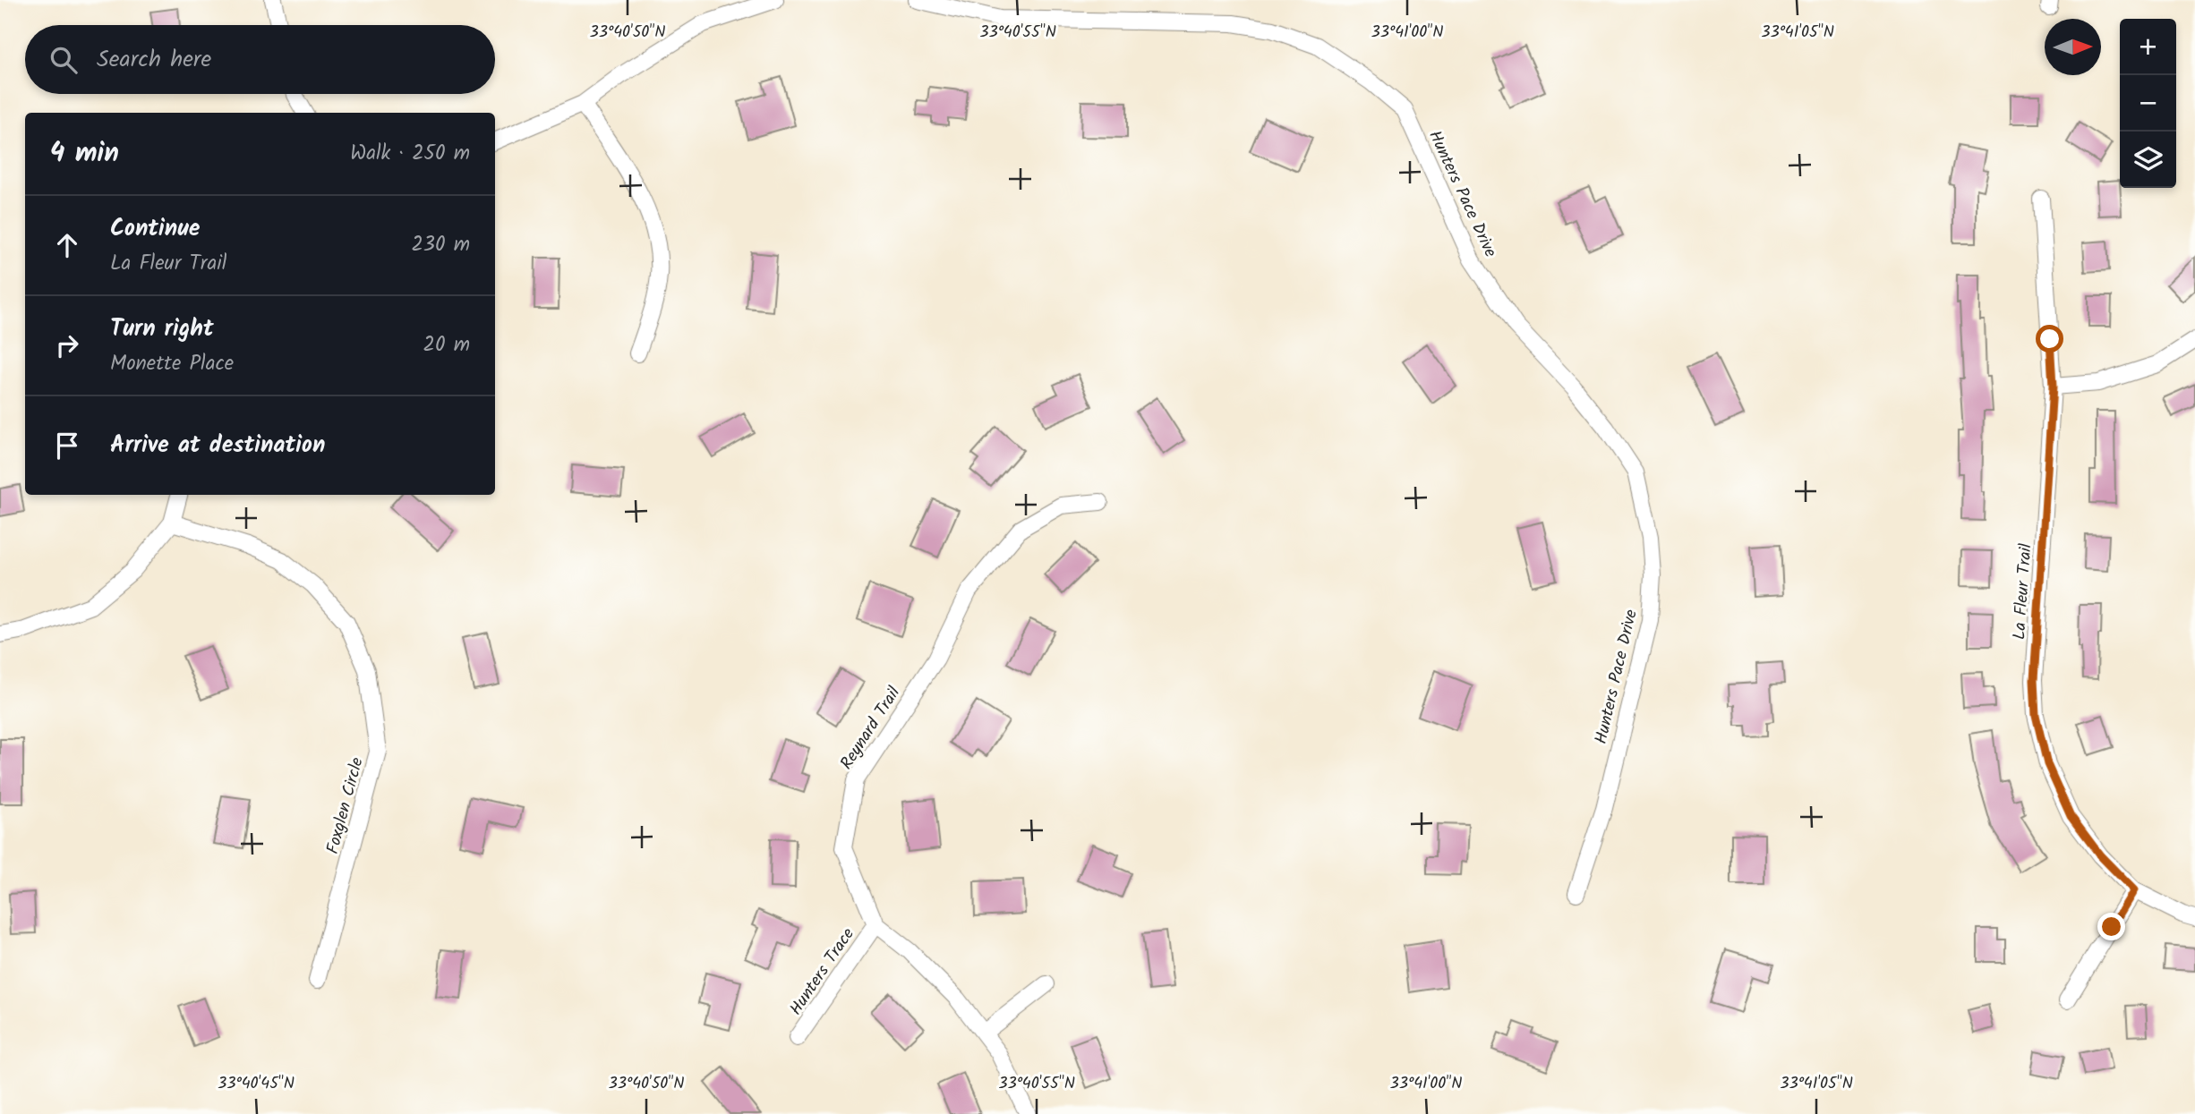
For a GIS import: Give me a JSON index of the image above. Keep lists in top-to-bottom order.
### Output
{
  "streets": {
    "street": [
      "Hunters Pace Drive",
      "La Fleur Trail",
      "Reynard Trail",
      "Foxglen Circle",
      "Hunters Trace"
    ]
  },
  "crossings": [
    ["Reynard Trail", "Hunters Trace"]
  ],
  "north": "right",
  "page": {
    "map_buttons": ["+", "−"],
    "search": "Search here",
    "heading": ["4 min", "Walk · 250 m"],
    "list": [
      ["Continue", "La Fleur Trail", "230 m"],
      ["Turn right", "Monette Place", "20 m"],
      "Arrive at destination"
    ]
  },
  "coordinates": [
    "33°40'50\"N",
    "33°40'55\"N",
    "33°41'00\"N",
    "33°41'05\"N",
    "33°40'45\"N"
  ]
}
